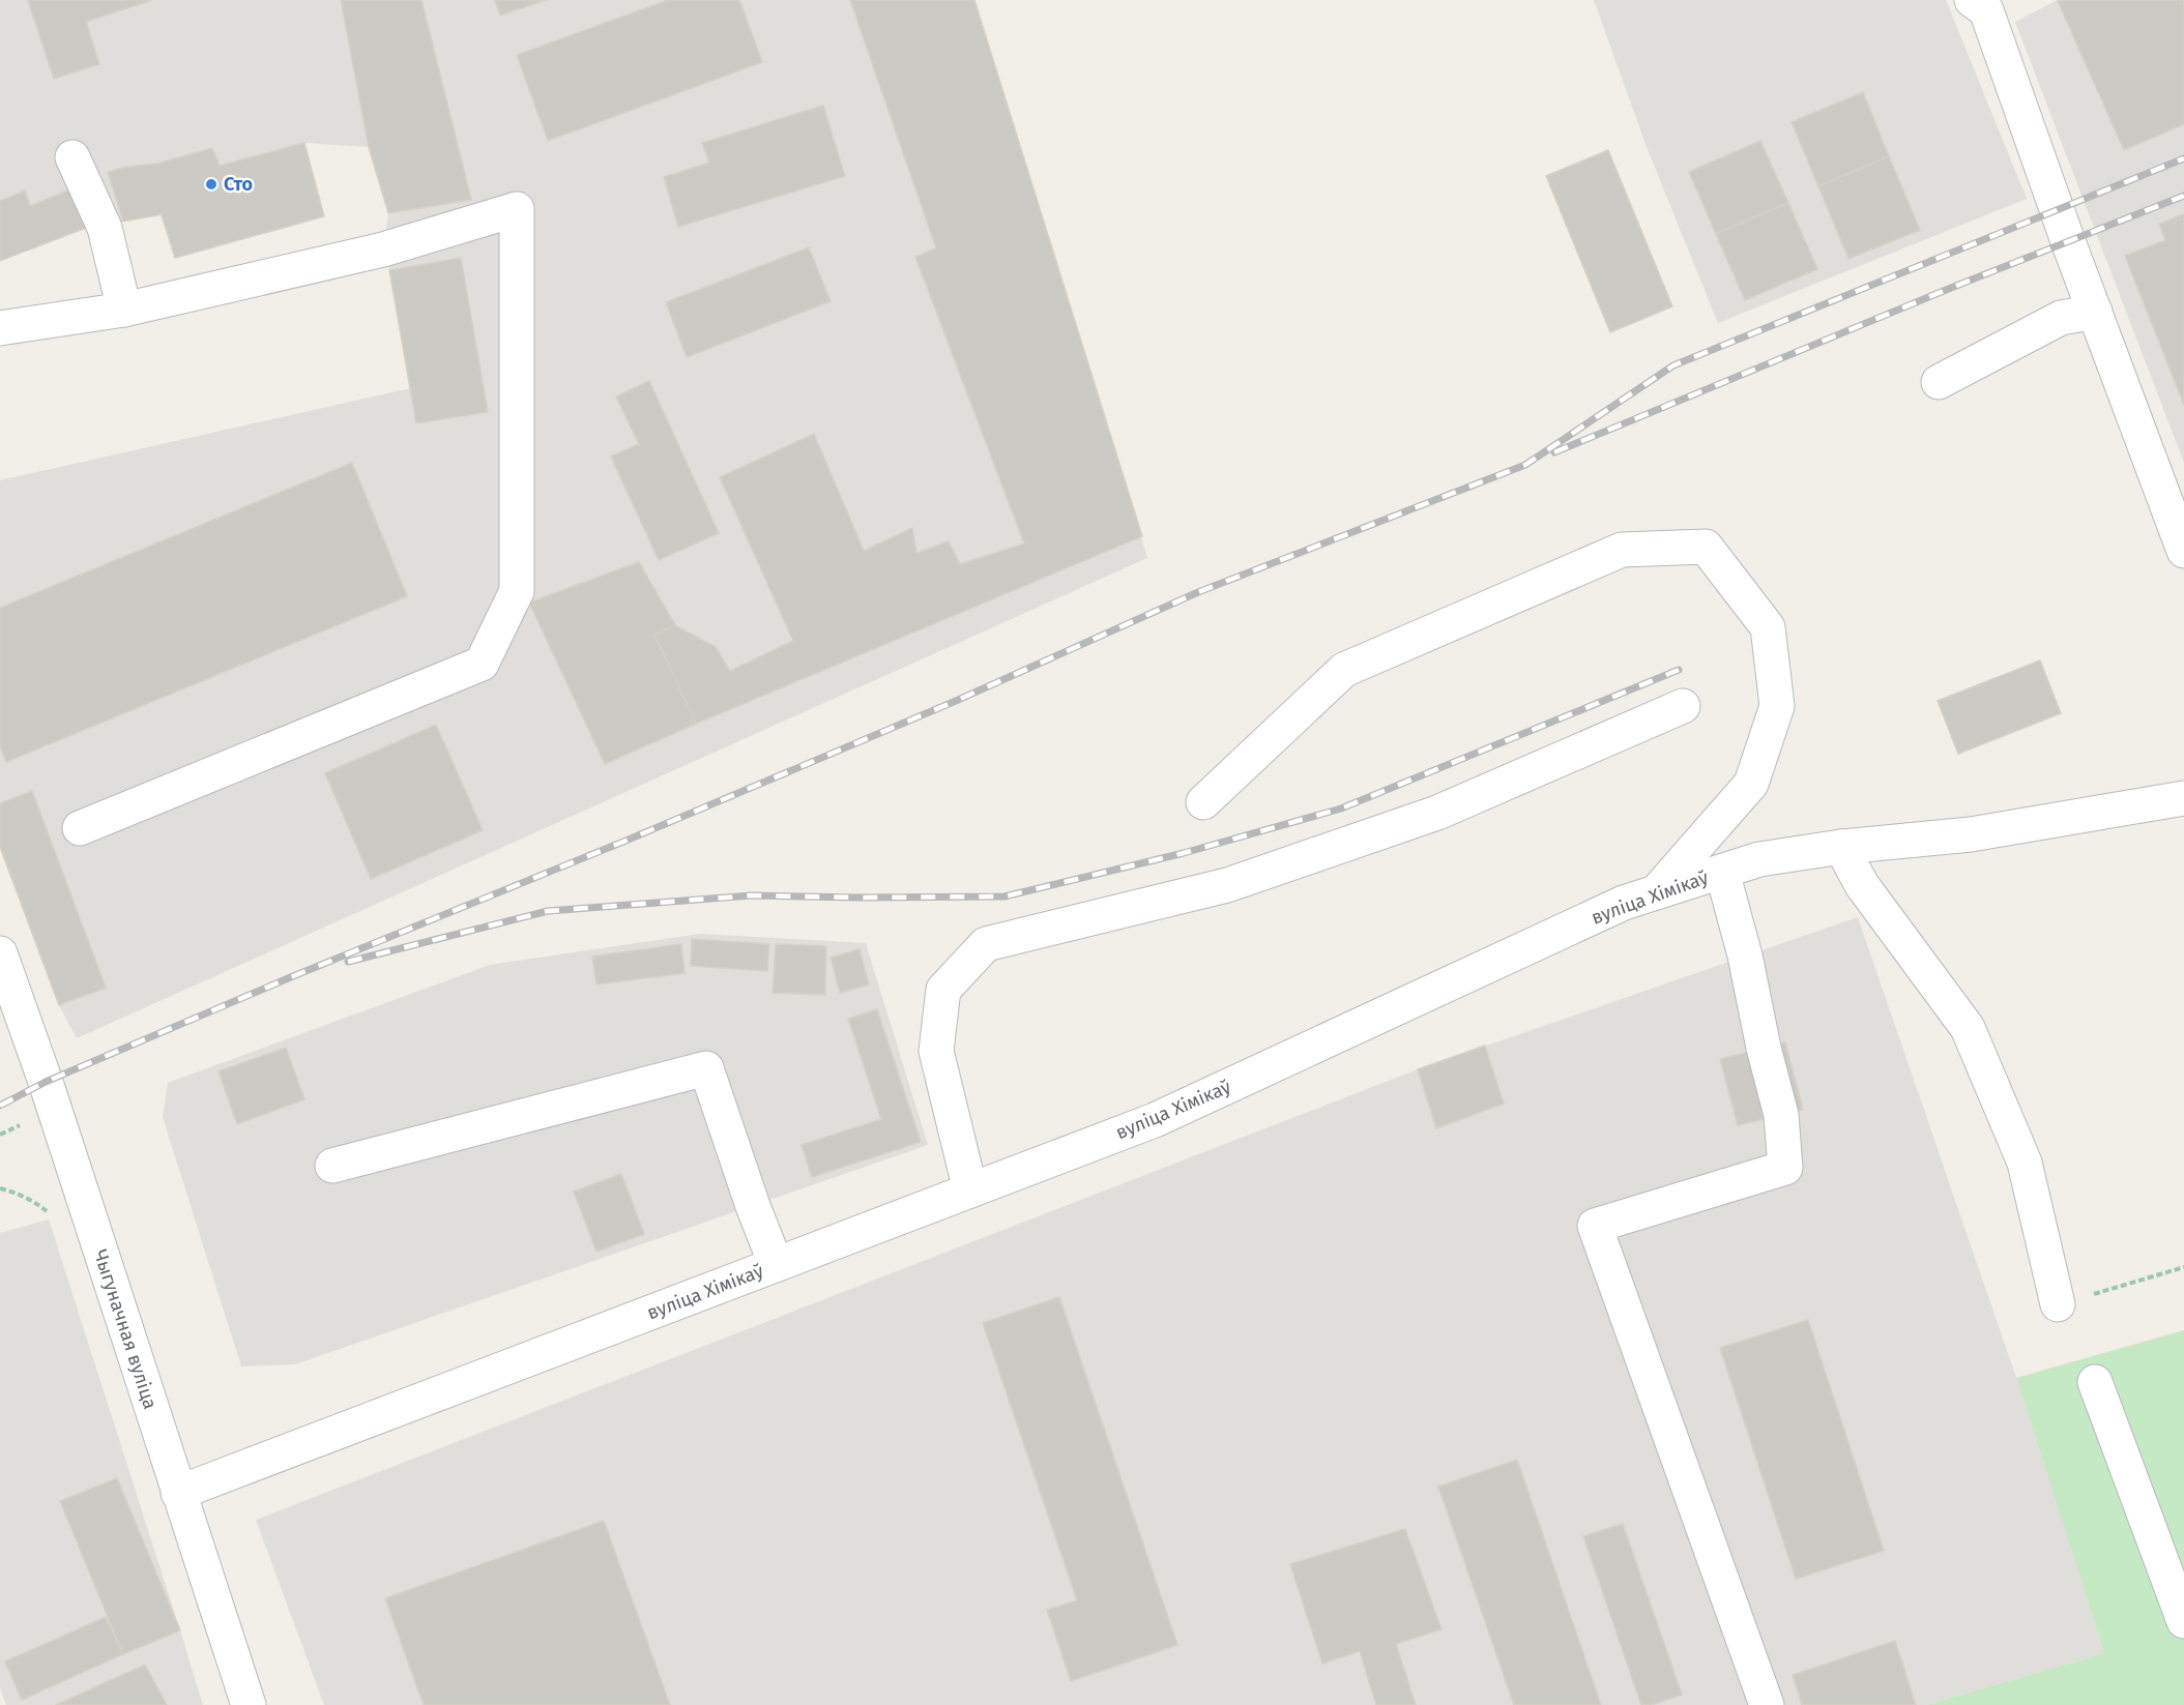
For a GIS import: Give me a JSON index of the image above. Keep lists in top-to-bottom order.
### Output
{
  "streets": {
    "street": ["вуліца Хімікаў", "Чыгуначная вуліца"]
  },
  "crossings": [
    ["вуліца Хімікаў", "Чыгуначная вуліца"]
  ],
  "places": ["Сто"]
}
